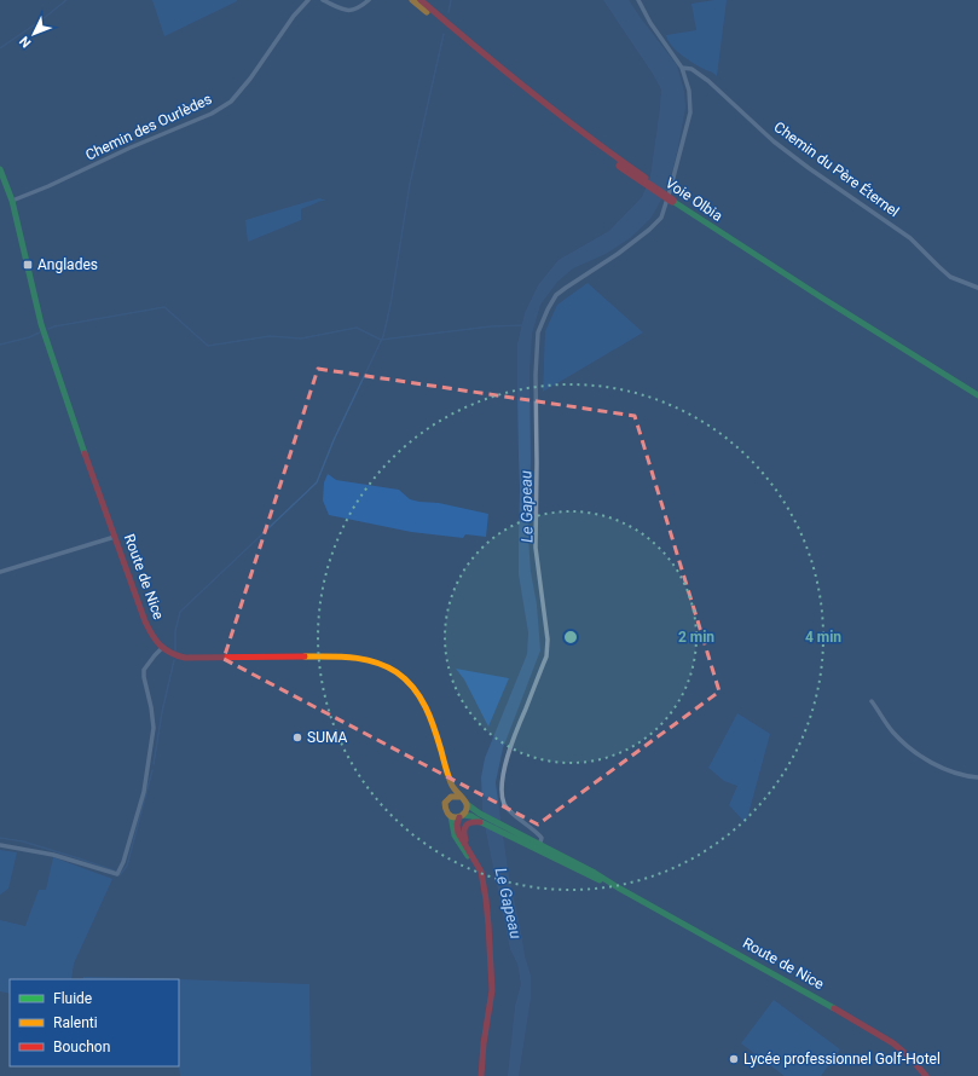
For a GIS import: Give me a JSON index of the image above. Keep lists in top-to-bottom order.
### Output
{
  "streets": {
    "main road": ["Voie Olbia", "Route de Nice"],
    "street": ["Chemin des Ourlèdes", "Chemin du Père Éternel"]
  },
  "crossings": [
    ["Chemin des Ourlèdes", "Route de Nice"]
  ],
  "water": ["Le Gapeau"],
  "places": {
    "transit": ["Anglades"],
    "other": ["SUMA", "Lycée professionnel Golf-Hotel"]
  },
  "legend": ["Fluide", "Ralenti", "Bouchon"],
  "north": "bottom left",
  "rings": ["2 min", "4 min"]
}
